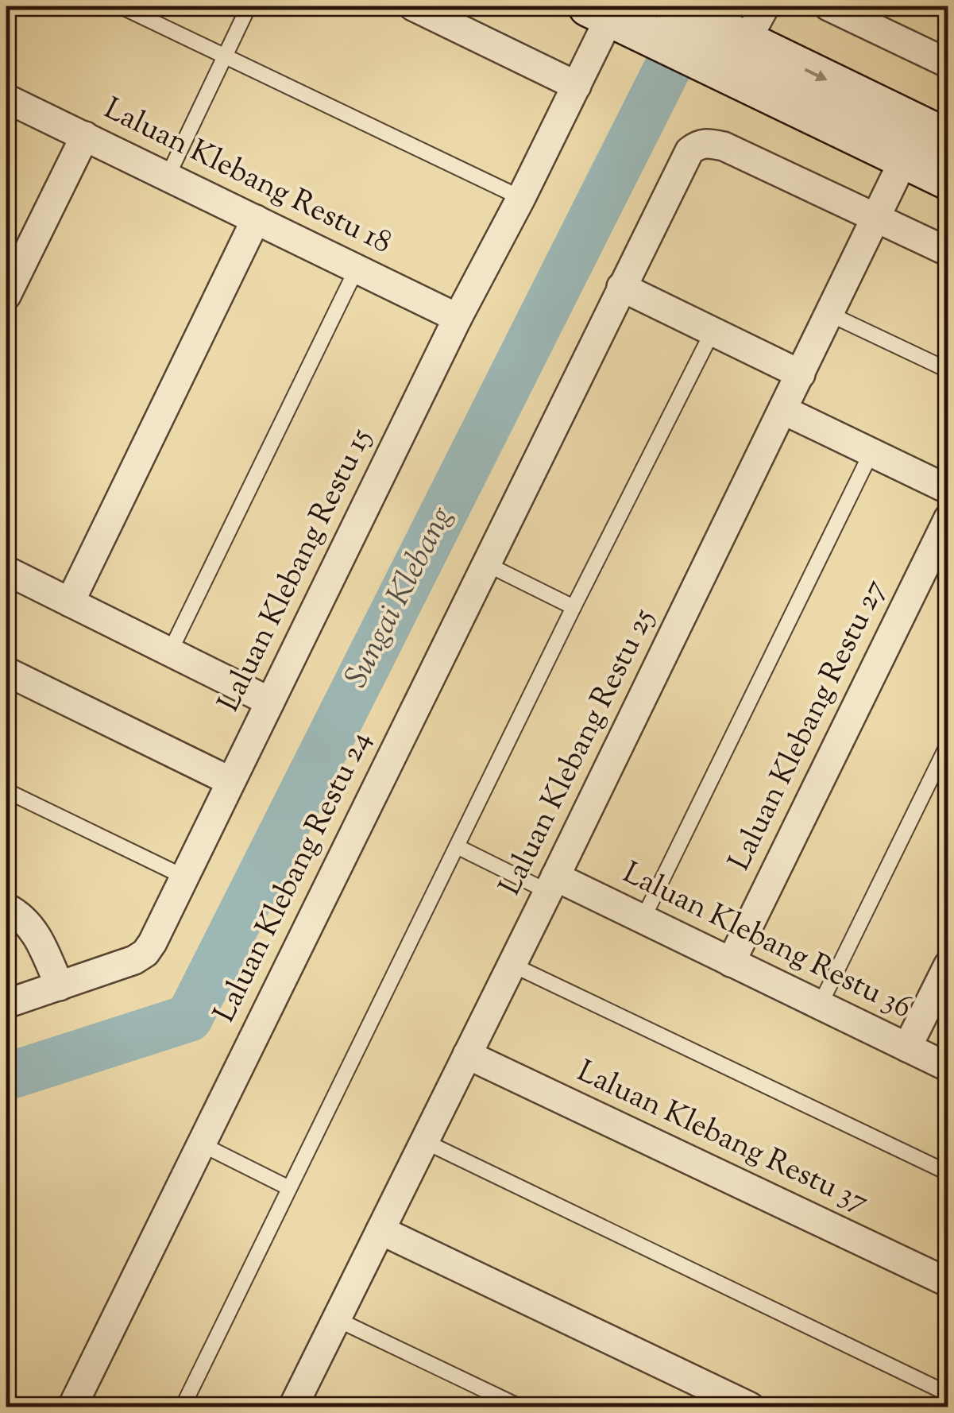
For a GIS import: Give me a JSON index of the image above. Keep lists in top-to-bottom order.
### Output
{
  "streets": {
    "street": [
      "Laluan Klebang Restu 18",
      "Laluan Klebang Restu 15",
      "Laluan Klebang Restu 27",
      "Laluan Klebang Restu 25",
      "Laluan Klebang Restu 24",
      "Laluan Klebang Restu 36",
      "Laluan Klebang Restu 37"
    ]
  },
  "crossings": [
    ["Laluan Klebang Restu 18", "Laluan Klebang Restu 15"],
    ["Laluan Klebang Restu 27", "Laluan Klebang Restu 36"],
    ["Laluan Klebang Restu 25", "Laluan Klebang Restu 24"],
    ["Laluan Klebang Restu 25", "Laluan Klebang Restu 36"],
    ["Laluan Klebang Restu 25", "Laluan Klebang Restu 37"]
  ],
  "water": ["Sungai Klebang"]
}
